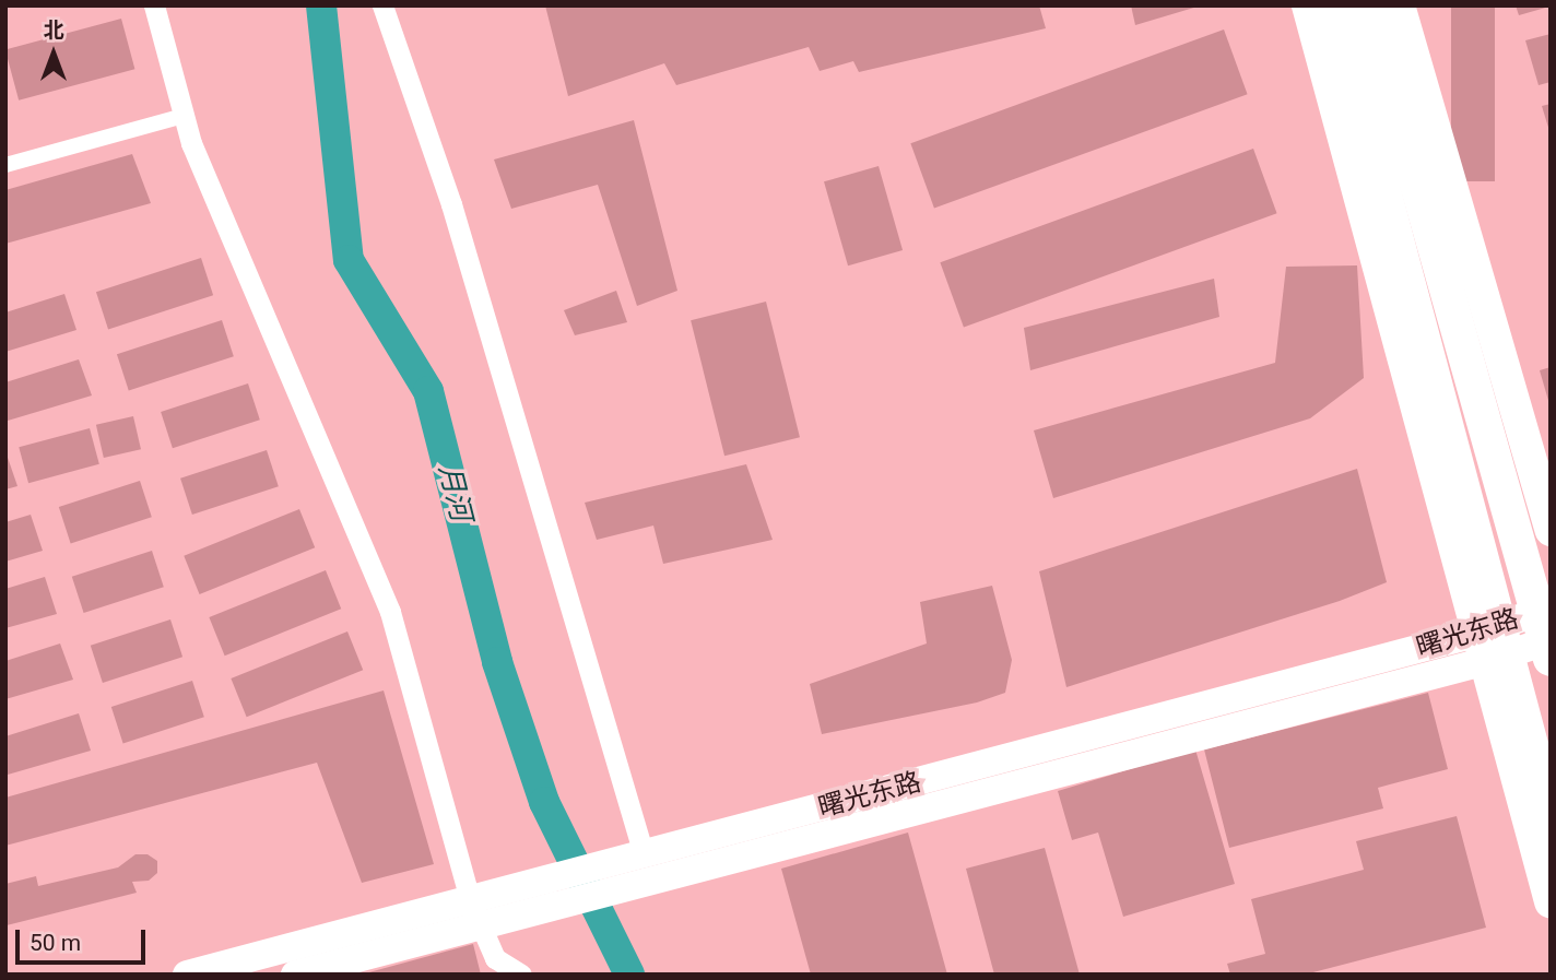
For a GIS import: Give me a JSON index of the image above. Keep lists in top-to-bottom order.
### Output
{
  "streets": {
    "main road": ["曙光东路"]
  },
  "water": ["月河"],
  "scale_bar": "50 m",
  "north": "top"
}
